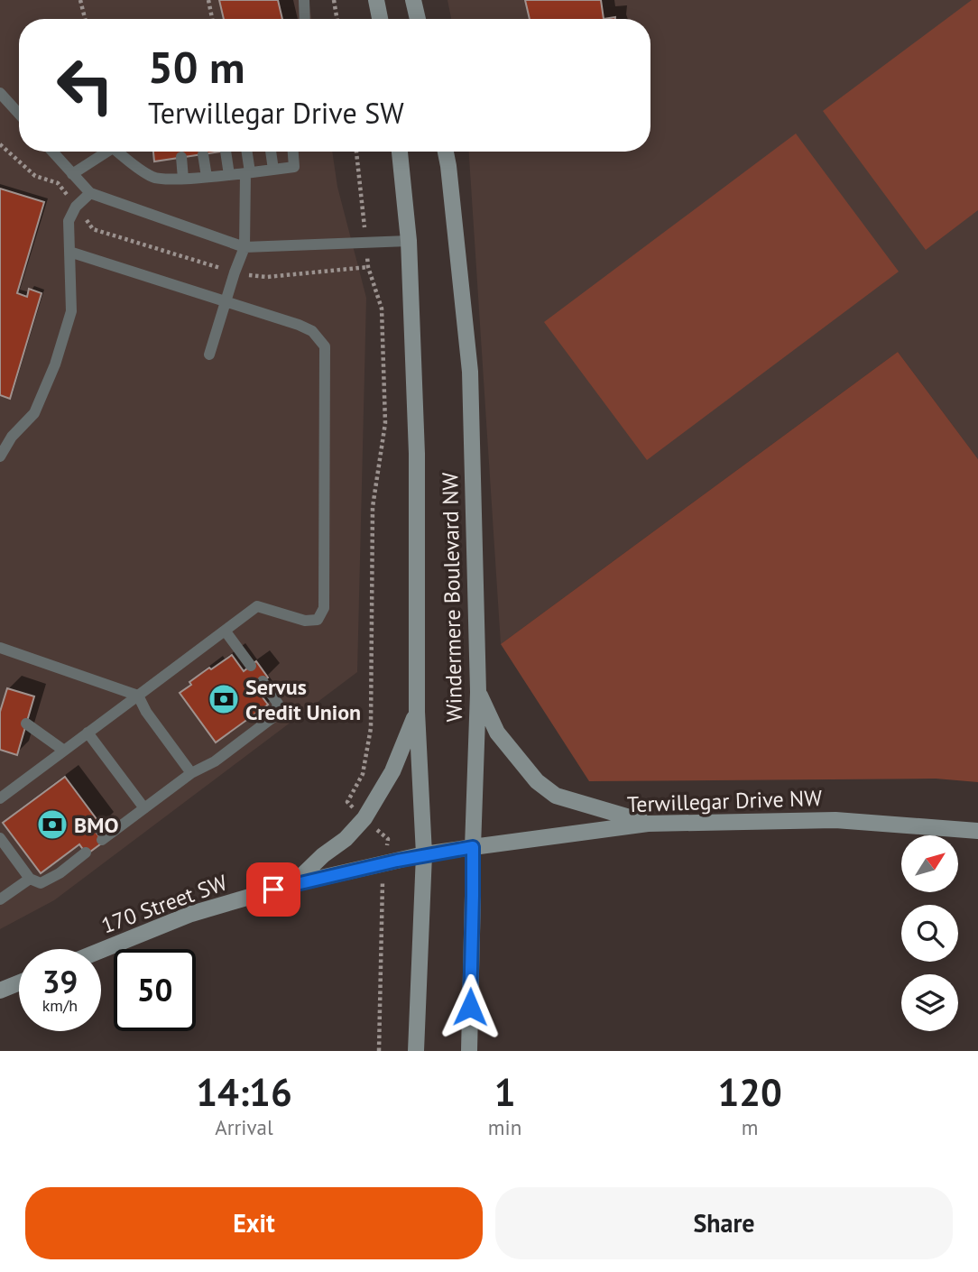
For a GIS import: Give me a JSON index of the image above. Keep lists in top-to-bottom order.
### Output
{
  "streets": {
    "main road": ["Windermere Boulevard NW", "Terwillegar Drive NW", "170 Street SW"]
  },
  "crossings": [
    ["Windermere Boulevard NW", "Terwillegar Drive NW"],
    ["Windermere Boulevard NW", "170 Street SW"],
    ["Terwillegar Drive NW", "170 Street SW"]
  ],
  "places": {
    "bank": ["Servus Credit Union", "BMO"]
  },
  "north": "top right",
  "page": {
    "turn": ["50 m", "Terwillegar Drive SW"],
    "speed": "39 km/h",
    "limit": "50",
    "eta": [
      "14:16",
      "Arrival",
      "1",
      "min",
      "120",
      "m"
    ],
    "buttons": ["Exit", "Share"]
  }
}
